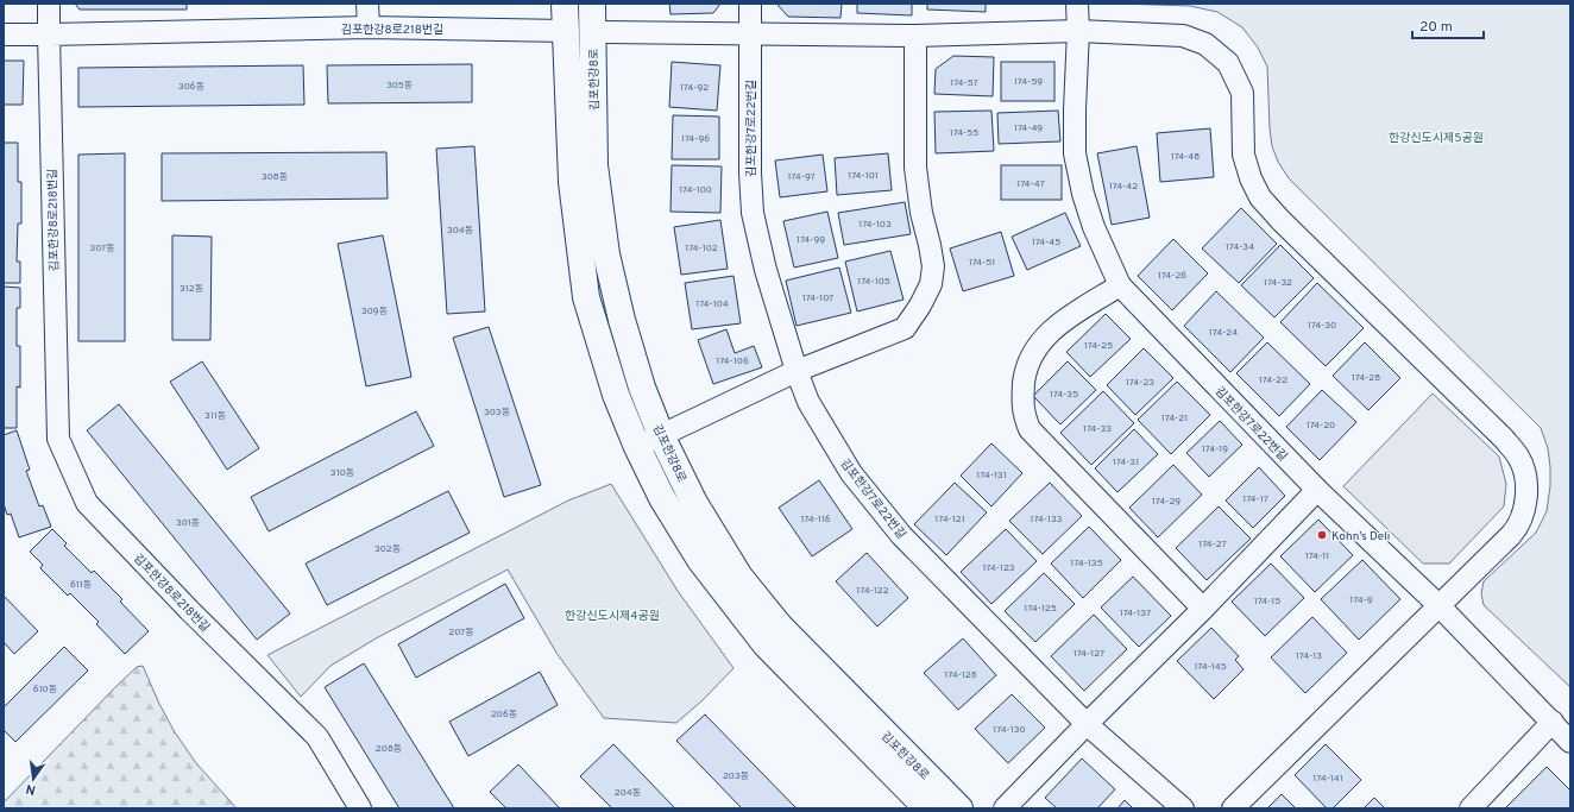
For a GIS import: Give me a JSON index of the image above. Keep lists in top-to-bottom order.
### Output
{
  "streets": {
    "street": ["김포한강8로218번길", "김포한강8로", "김포한강7로22번길"]
  },
  "crossings": [
    ["김포한강8로218번길", "김포한강8로"]
  ],
  "parks": ["한강신도시제5공원", "한강신도시제4공원"],
  "places": ["Kohn’s Deli"],
  "house_numbers": [
    "174-59",
    "174-57",
    "305동",
    "306동",
    "174-92",
    "174-49",
    "174-55",
    "174-96",
    "174-48",
    "174-101",
    "308동",
    "174-97",
    "174-47",
    "174-42",
    "174-100",
    "174-103",
    "304동",
    "174-99",
    "174-45",
    "174-34",
    "307동",
    "174-102",
    "174-51",
    "174-26",
    "174-105",
    "174-32",
    "312동",
    "174-107",
    "174-104",
    "309동",
    "174-30",
    "174-24",
    "174-25",
    "174-106",
    "174-28",
    "174-22",
    "174-23",
    "174-35",
    "303동",
    "311동",
    "174-21",
    "174-20",
    "174-33",
    "174-19",
    "174-31",
    "310동",
    "174-131",
    "174-17",
    "174-29",
    "174-116",
    "174-121",
    "174-133",
    "301동",
    "174-27",
    "302동",
    "174-11",
    "174-135",
    "174-123",
    "611동",
    "174-122",
    "174-9",
    "174-15",
    "174-125",
    "174-137",
    "207동",
    "174-127",
    "174-13",
    "174-145",
    "174-128",
    "610동",
    "206동",
    "174-130",
    "208동",
    "203동",
    "174-141",
    "204동"
  ],
  "scale_bar": "20 m",
  "north": "bottom"
}
